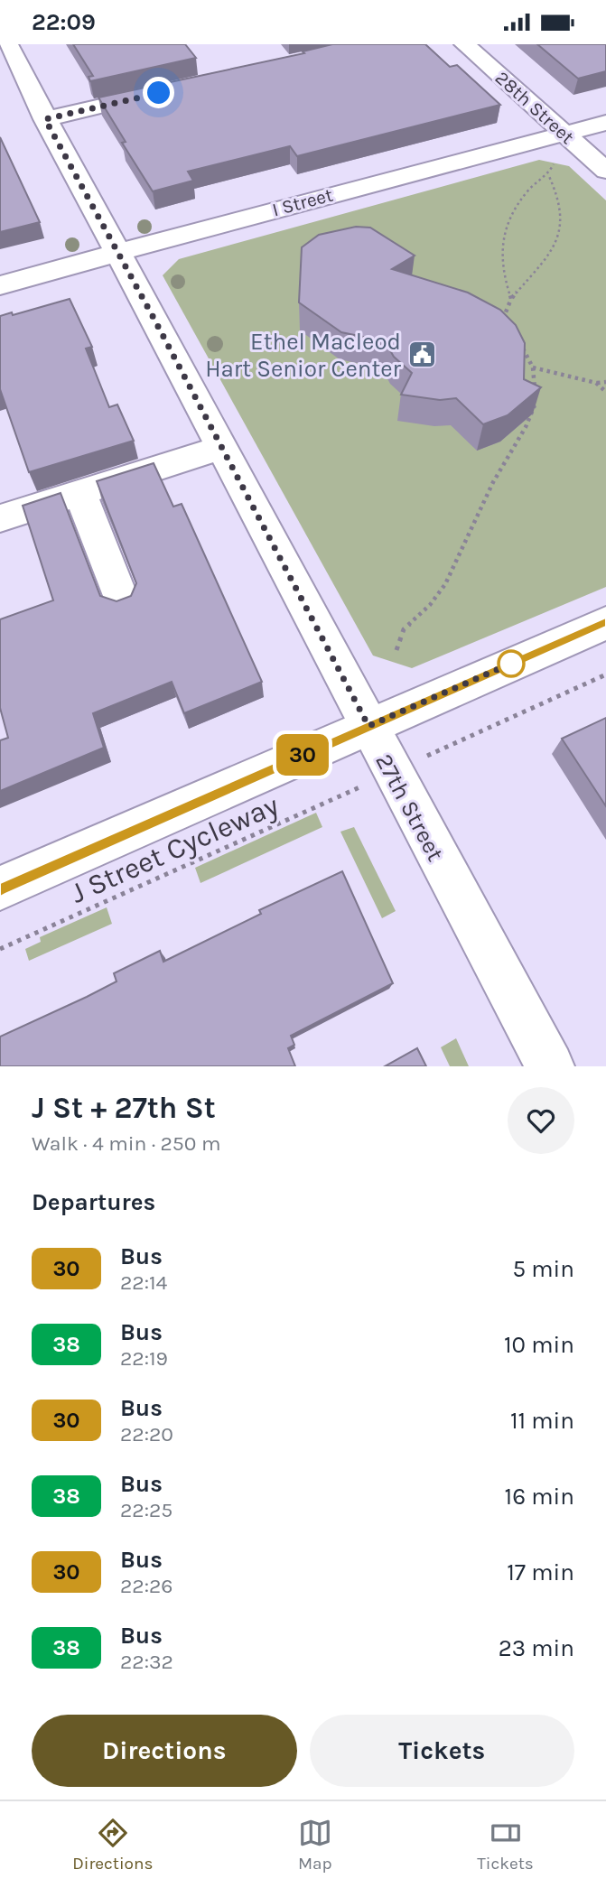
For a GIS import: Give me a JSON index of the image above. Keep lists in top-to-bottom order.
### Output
{
  "streets": {
    "street": ["28th Street", "I Street", "27th Street"],
    "path": ["J Street Cycleway"]
  },
  "crossings": [
    ["28th Street", "I Street"],
    ["I Street", "27th Street"],
    ["27th Street", "J Street Cycleway"]
  ],
  "places": {
    "public building": ["Ethel Macleod Hart Senior Center"]
  },
  "lines": ["bus line 30"],
  "page": {
    "status": "22:09",
    "on_map": "30",
    "heading": [
      ["J St + 27th St", "Walk · 4 min · 250 m"],
      "Departures"
    ],
    "list": [
      {
        "mark": "30",
        "name": "Bus",
        "note": "22:14",
        "value": "5 min"
      },
      {
        "mark": "38",
        "name": "Bus",
        "note": "22:19",
        "value": "10 min"
      },
      {
        "mark": "30",
        "name": "Bus",
        "note": "22:20",
        "value": "11 min"
      },
      {
        "mark": "38",
        "name": "Bus",
        "note": "22:25",
        "value": "16 min"
      },
      {
        "mark": "30",
        "name": "Bus",
        "note": "22:26",
        "value": "17 min"
      },
      {
        "mark": "38",
        "name": "Bus",
        "note": "22:32",
        "value": "23 min"
      }
    ],
    "buttons": ["Directions", "Tickets"],
    "tabs": ["Directions", "Map", "Tickets"]
  }
}
